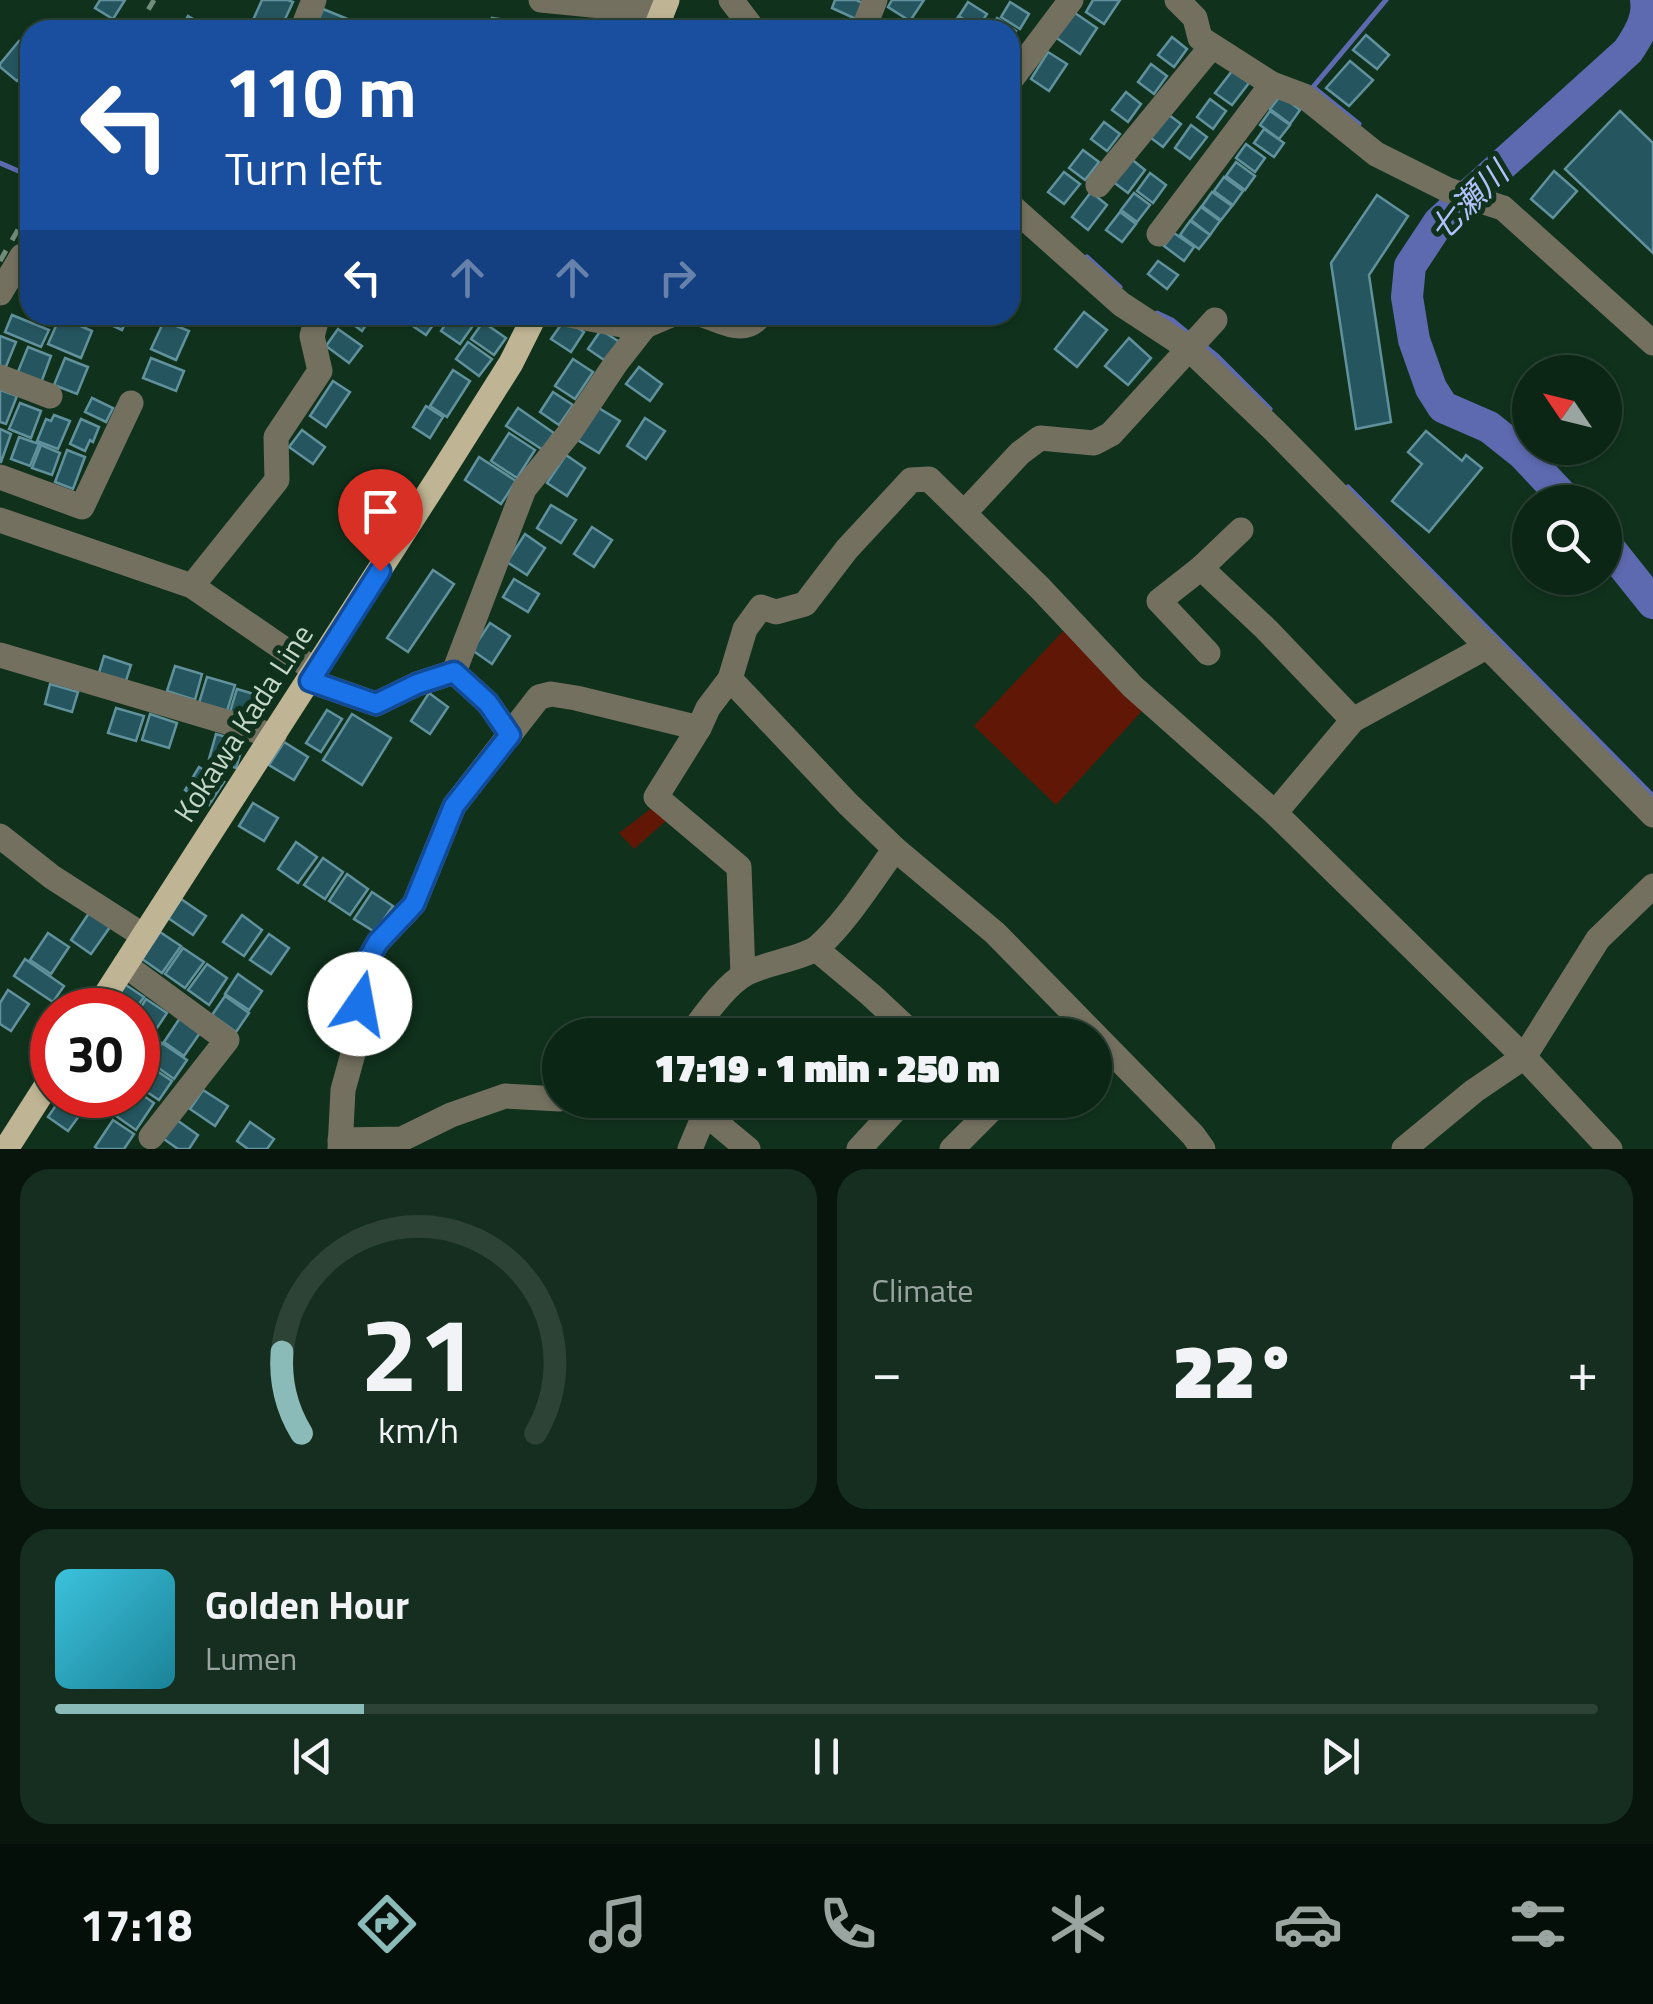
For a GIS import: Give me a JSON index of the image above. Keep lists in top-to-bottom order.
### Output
{
  "streets": {
    "main road": ["Kokawa Kada Line"]
  },
  "water": ["七瀬川"],
  "north": "top left",
  "page": {
    "turn": ["110 m", "Turn left"],
    "limit": "30",
    "trip": "17:19 · 1 min · 250 m",
    "tile": "Climate",
    "heat": ["−", "22°", "+"],
    "song": ["Golden Hour", "Lumen"],
    "tabs": "17:18",
    "gauge": ["21", "km/h"]
  }
}
